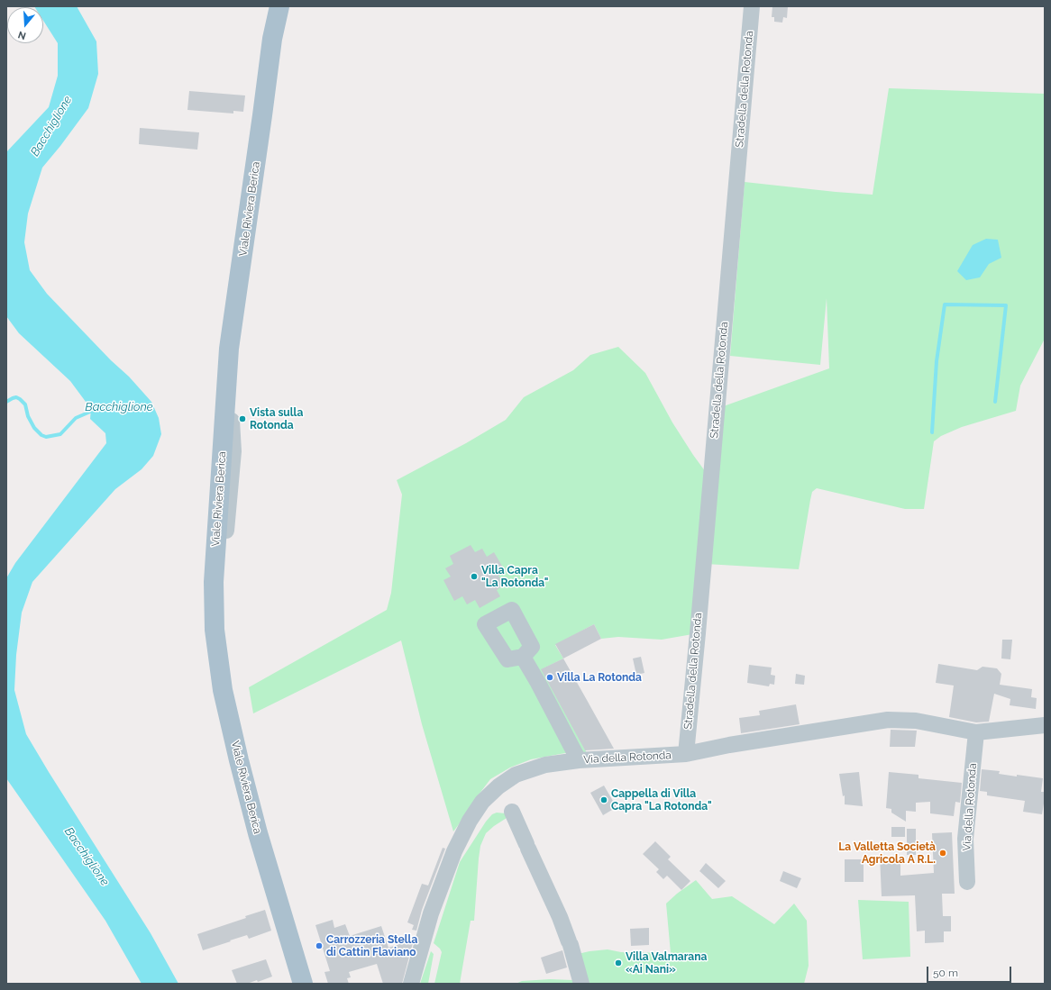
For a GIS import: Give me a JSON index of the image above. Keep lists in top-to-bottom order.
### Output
{
  "streets": {
    "main road": ["Viale Riviera Berica"],
    "street": ["Stradella della Rotonda", "Via della Rotonda"]
  },
  "crossings": [
    ["Stradella della Rotonda", "Via della Rotonda"]
  ],
  "water": ["Bacchiglione"],
  "places": [
    "Vista sulla Rotonda",
    "Villa Capra \"La Rotonda\"",
    "Villa La Rotonda",
    "Cappella di Villa Capra \"La Rotonda\"",
    "La Valletta Società Agricola A R.L.",
    "Carrozzeria Stella di Cattin Flaviano",
    "Villa Valmarana «Ai Nani»"
  ],
  "scale_bar": "50 m",
  "north": "bottom"
}
